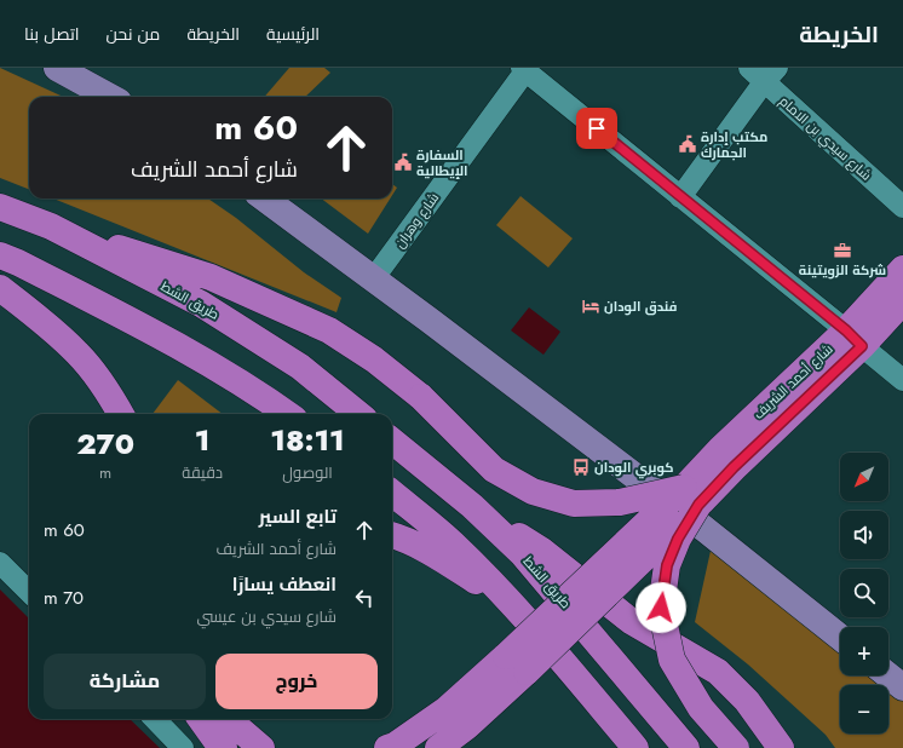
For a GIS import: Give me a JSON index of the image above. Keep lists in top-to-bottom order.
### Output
{
  "streets": {
    "highway": ["طريق الشط", "شارع أحمد الشريف"],
    "street": ["شارع سيدي بن الامام", "شارع وهران"]
  },
  "places": {
    "public building": ["مكتب إدارة الجمارك", "السفارة الإيطالية"],
    "office": ["شركة الزويتينة"],
    "hotel": ["فندق الودان"],
    "bus stop": ["كوبري الودان"]
  },
  "north": "bottom left",
  "page": {
    "header": "الخريطة",
    "nav": [
      "الرئيسية",
      "الخريطة",
      "من نحن",
      "اتصل بنا"
    ],
    "turn": ["60 m", "شارع أحمد الشريف"],
    "eta": [
      "18:11",
      "الوصول",
      "1",
      "دقيقة",
      "270",
      "m"
    ],
    "map_buttons": ["+", "−"],
    "list": [
      {
        "name": "تابع السير",
        "note": "شارع أحمد الشريف",
        "value": "60 m"
      },
      {
        "name": "انعطف يسارًا",
        "note": "شارع سيدي بن عيسي",
        "value": "70 m"
      }
    ],
    "buttons": ["خروج", "مشاركة"]
  }
}
